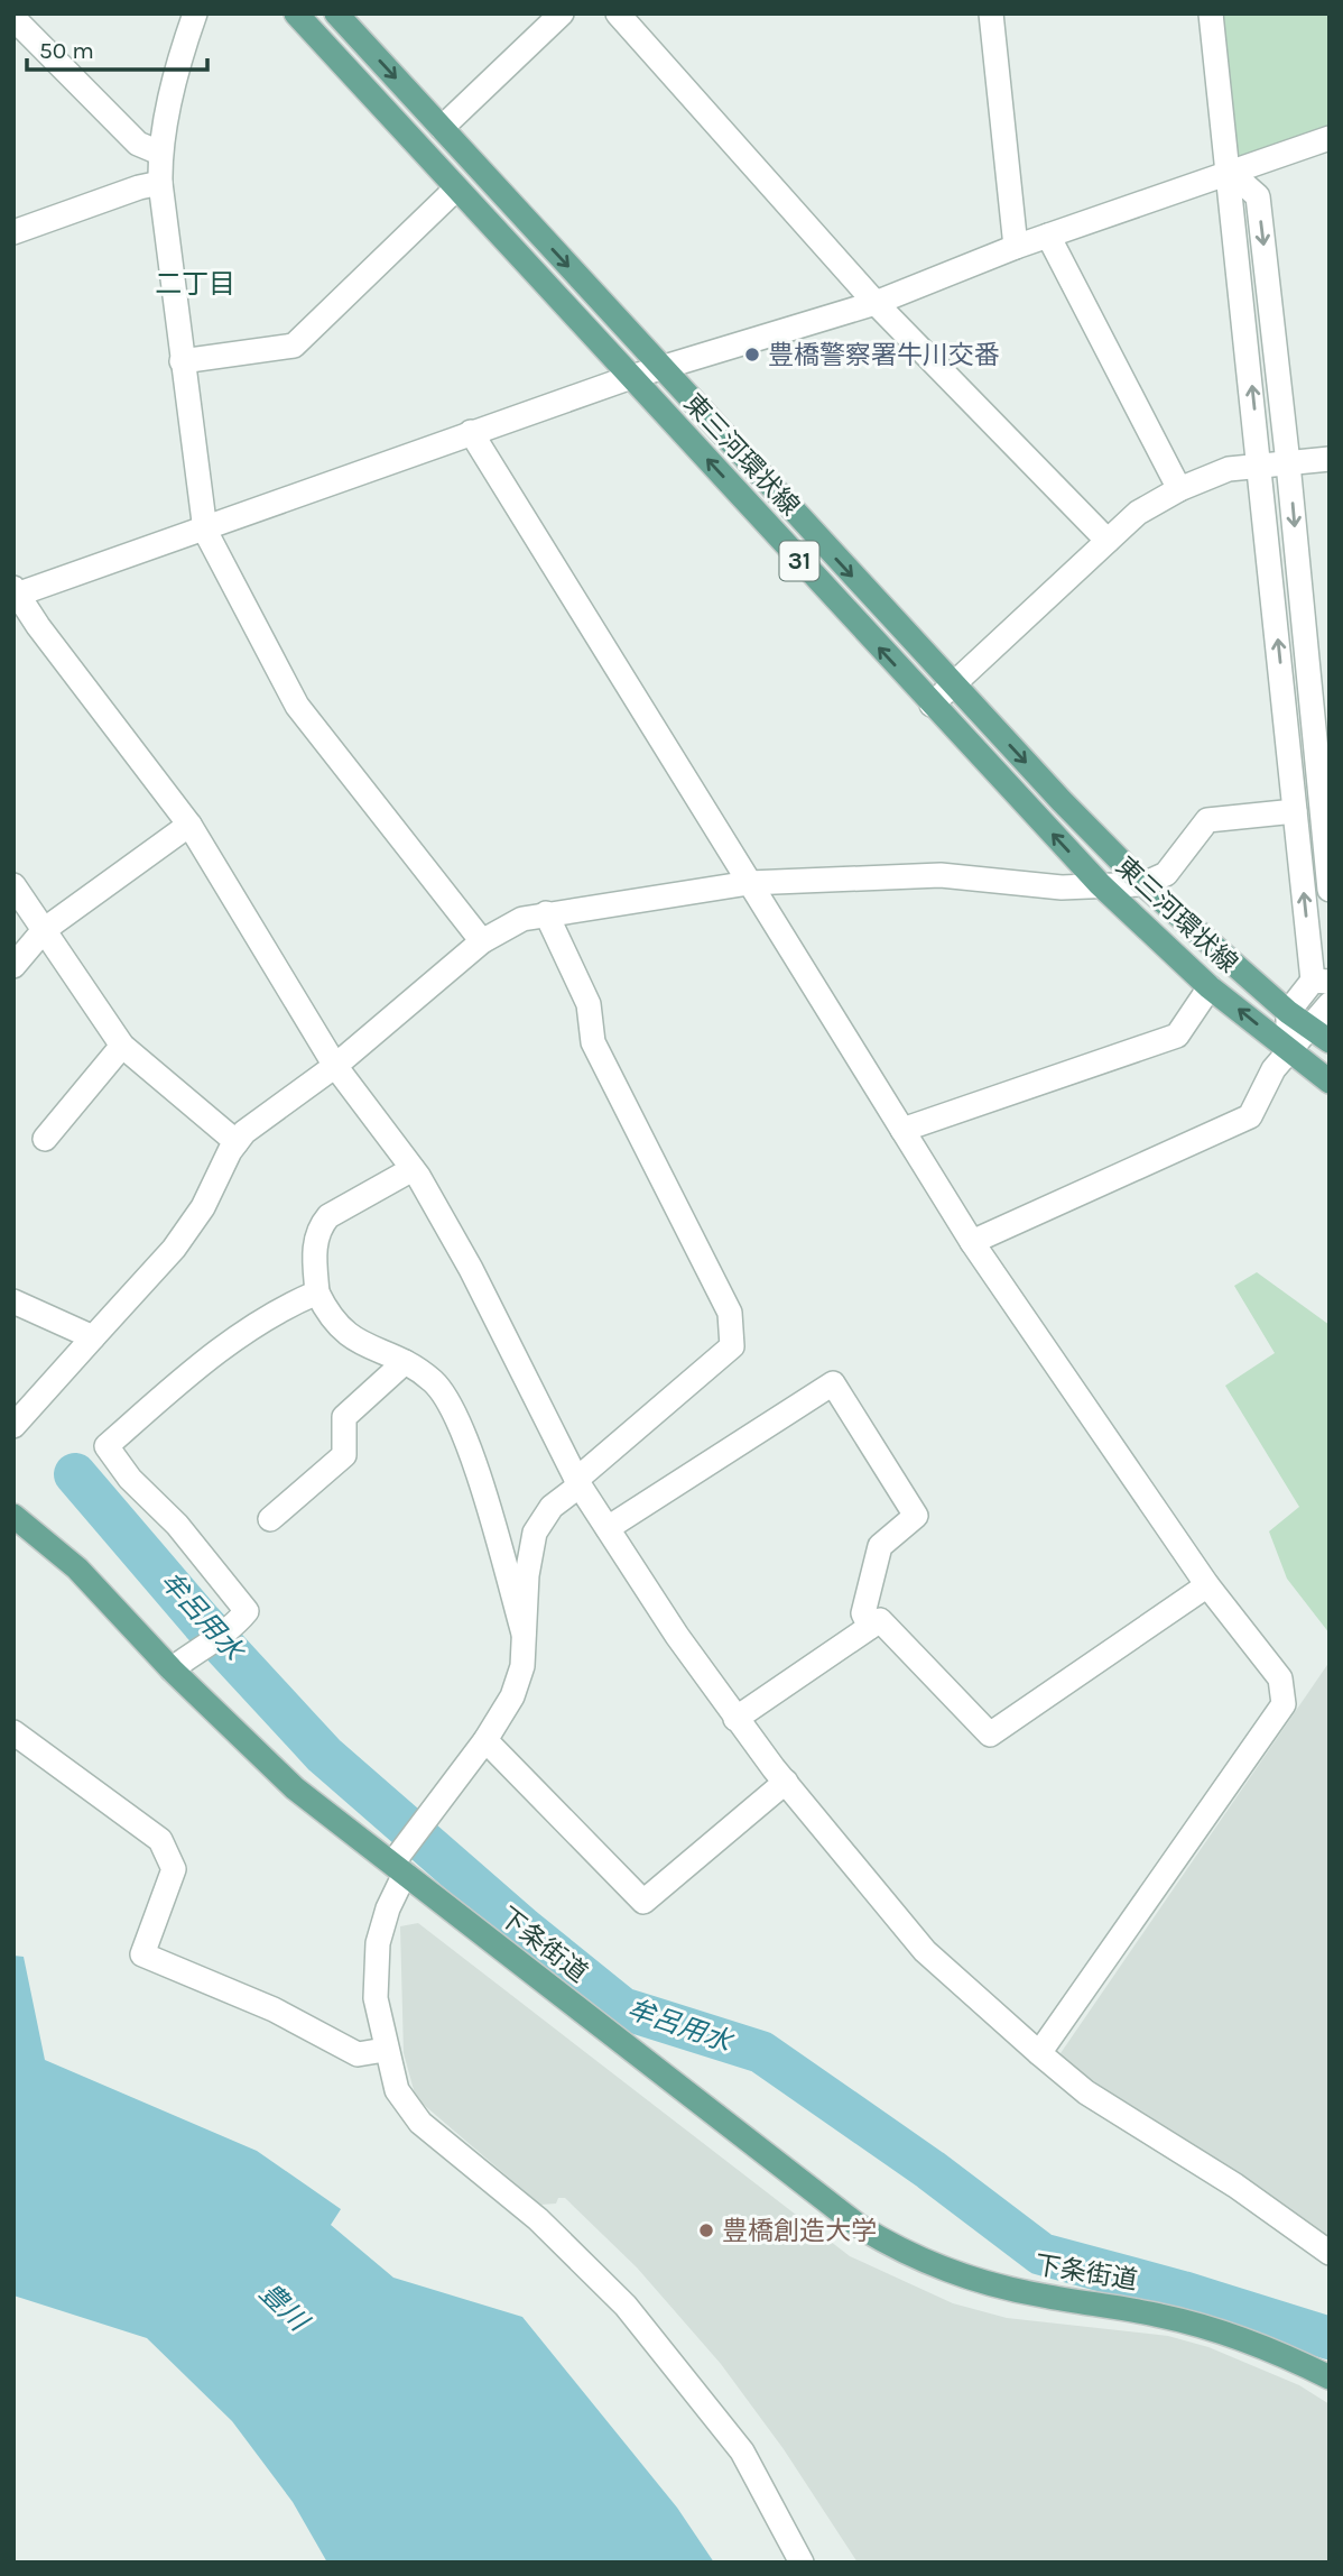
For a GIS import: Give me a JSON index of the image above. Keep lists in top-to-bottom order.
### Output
{
  "streets": {
    "main road": ["東三河環状線", "31", "下条街道"]
  },
  "districts": ["二丁目"],
  "water": ["牟呂用水", "豊川"],
  "places": ["豊橋警察署牛川交番", "豊橋創造大学"],
  "scale_bar": "50 m"
}
